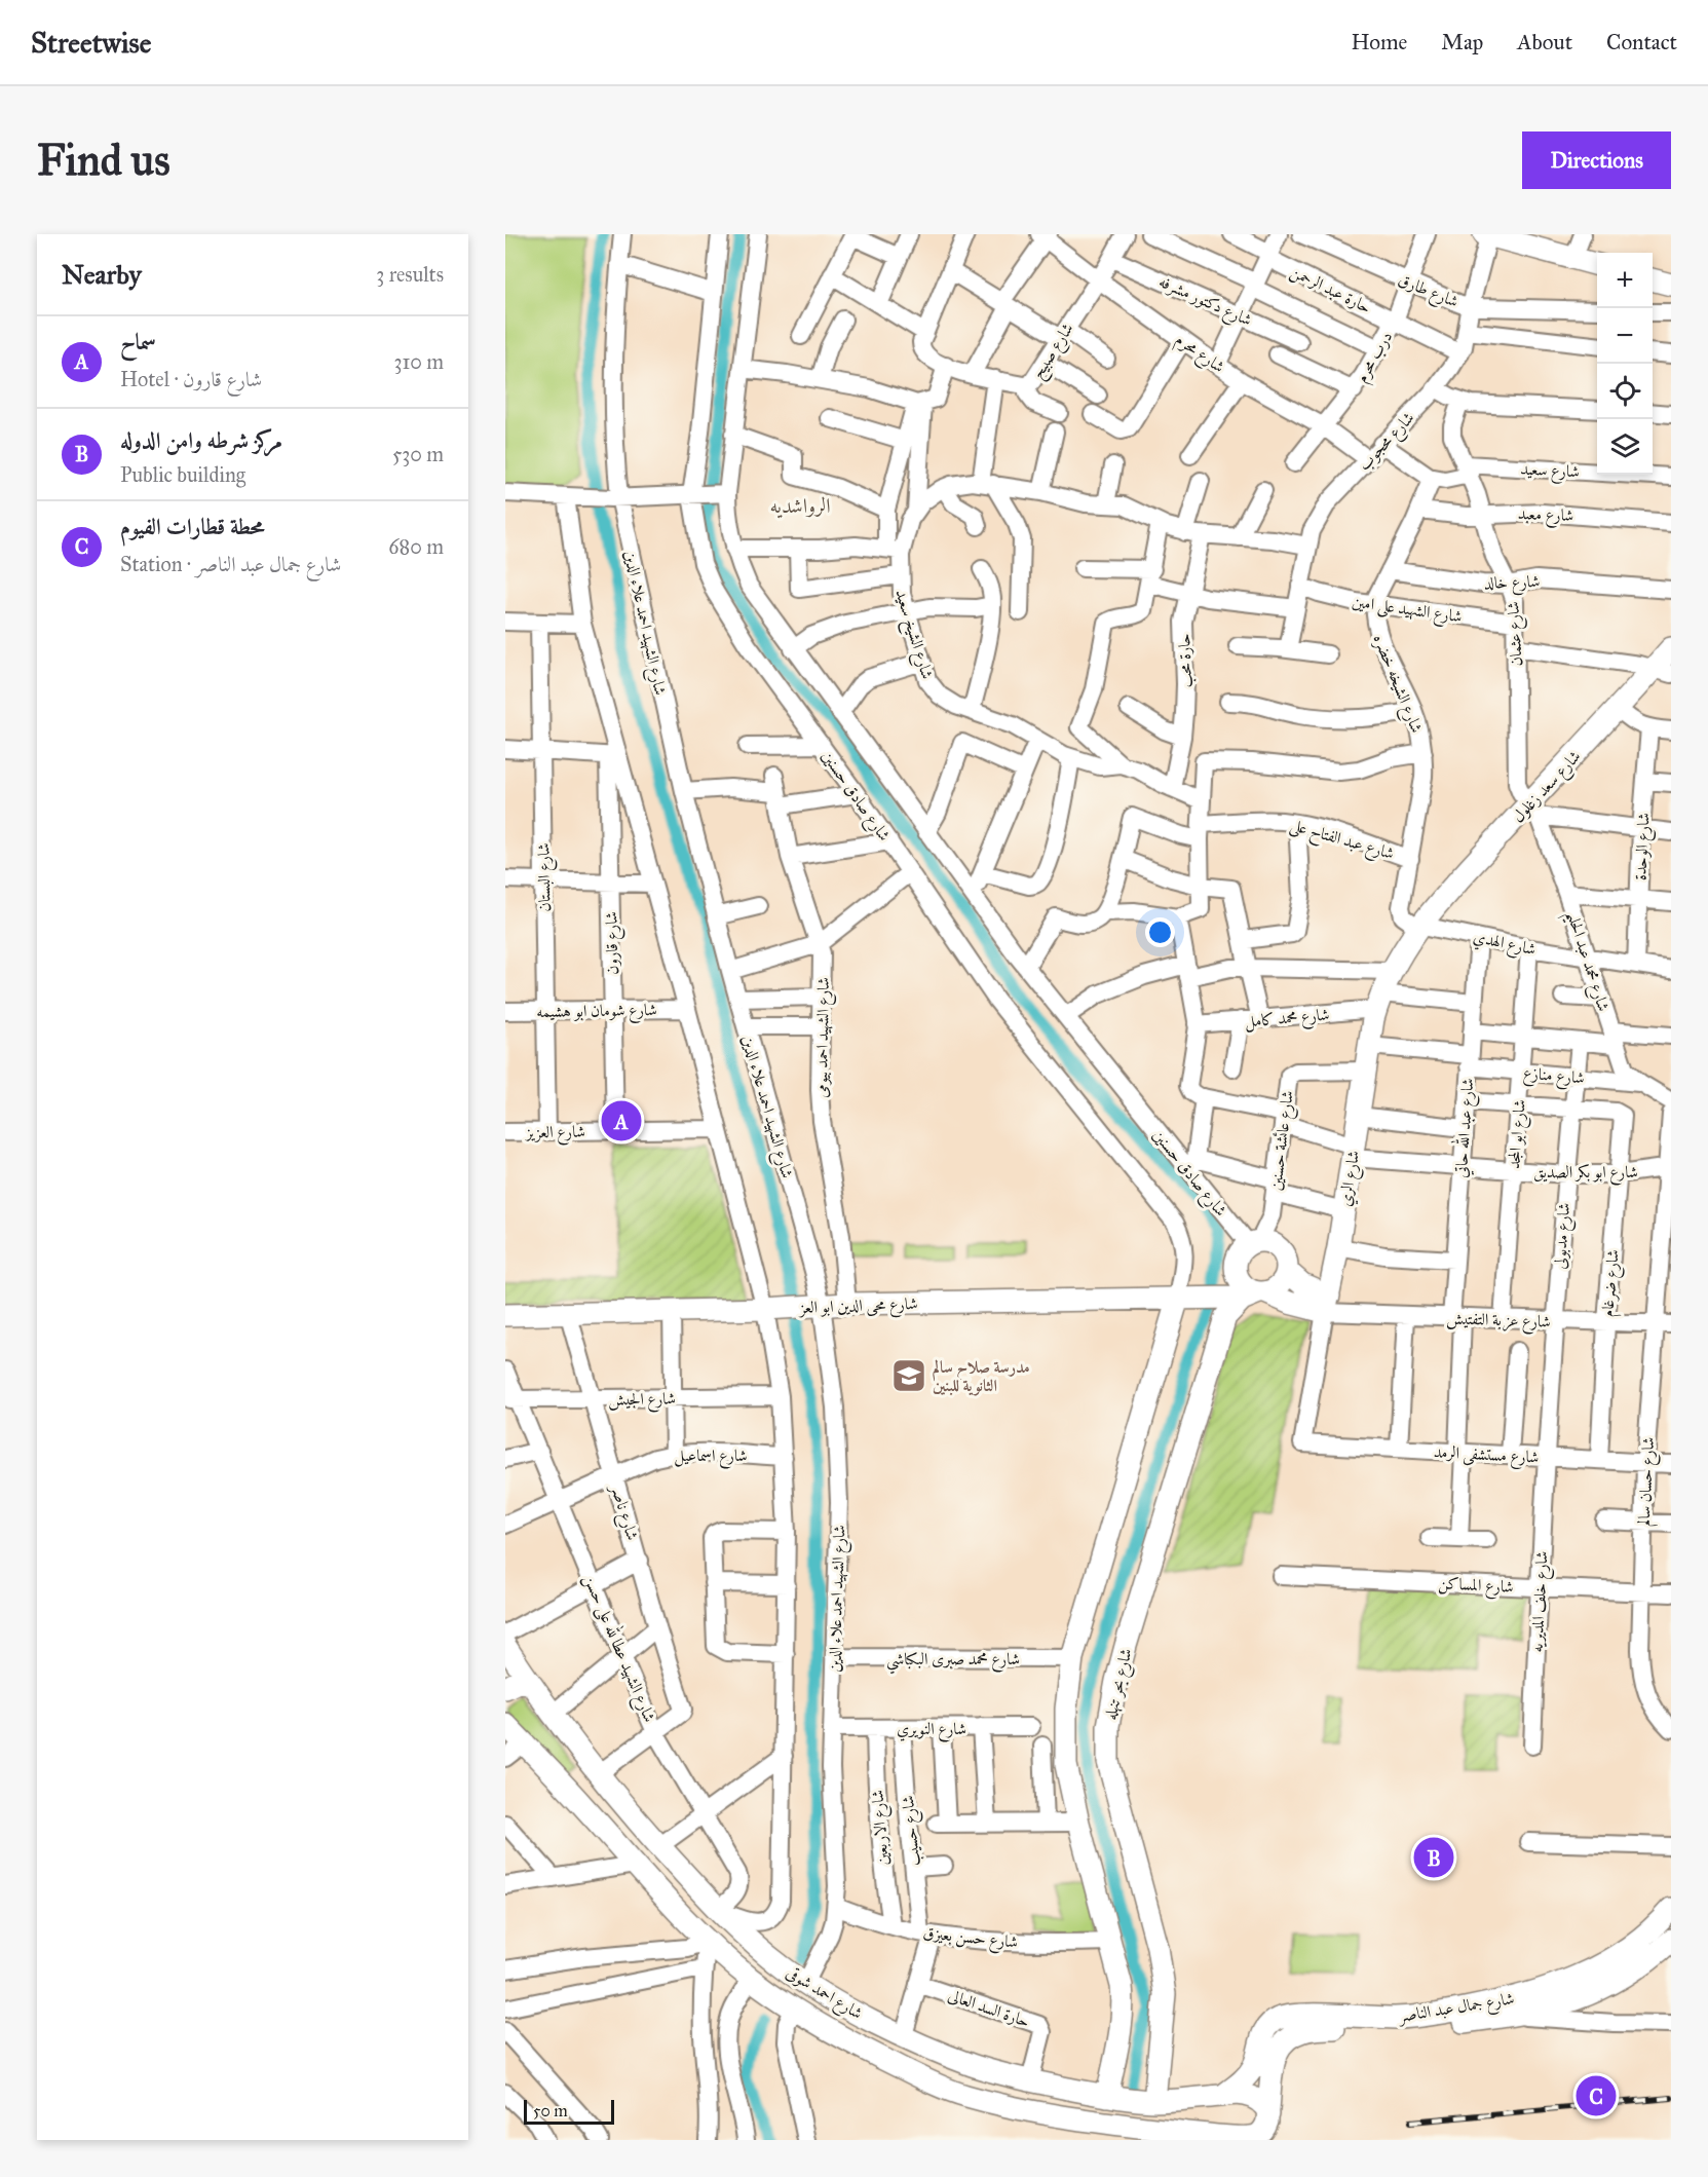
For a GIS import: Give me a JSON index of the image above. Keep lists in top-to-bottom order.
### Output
{
  "streets": {
    "main road": [
      "شارع سعد زغلول",
      "شارع الري",
      "شارع محى الدين ابو العز",
      "شارع بحر تنهله",
      "شارع احمد شوقى",
      "شارع جمال عبد الناصر"
    ],
    "street": [
      "حارة عبد الرحمن",
      "شارع طارق",
      "شارع دكتور مشرفه",
      "شارع صبيح",
      "شارع محرم",
      "درب محرم",
      "شارع محجوب",
      "شارع سعيد",
      "شارع معبد",
      "شارع خالد",
      "شارع الشهيد على امين",
      "شارع الشهيد احمد علاء الدين",
      "شارع الشيخ سعيد",
      "شارع عثمان",
      "حارة محب",
      "شارع الشيخه خضره",
      "شارع صادق حسنين",
      "شارع عبد الفتاح على",
      "شارع الوحدة",
      "شارع البستان",
      "شارع الهدي",
      "شارع قارون",
      "شارع محمد عبد الحليم",
      "شارع شومان ابو هشيمه",
      "شارع محمد كامل",
      "شارع الشهيد احمد بيومى",
      "شارع منازع",
      "شارع عبد الله حاتي",
      "شارع العزيز",
      "شارع ابو المجد",
      "شارع عائشة حسنين",
      "شارع ابو بكر الصديق",
      "شارع مدبولى",
      "شارع ضرغام",
      "شارع عزبة التفتيش",
      "شارع الجيش",
      "شارع مستشفى الرمد",
      "شارع اسماعيل",
      "شارع حسان سالم",
      "شارع ناصر",
      "شارع المساكن",
      "شارع خلف المديريه",
      "شارع الشهيد عطا لله على حسن",
      "شارع محمد صبرى البكباشي",
      "شارع النويري",
      "شارع الاربعين",
      "شارع حسيب",
      "شارع حسن بعيزق",
      "حارة السد العالى"
    ]
  },
  "crossings": [
    ["حارة عبد الرحمن", "درب محرم"],
    ["حارة عبد الرحمن", "شارع محجوب"],
    ["شارع طارق", "درب محرم"],
    ["شارع طارق", "شارع محجوب"],
    ["شارع دكتور مشرفه", "شارع صبيح"],
    ["شارع صبيح", "شارع محرم"],
    ["شارع محرم", "درب محرم"],
    ["شارع محرم", "شارع محجوب"],
    ["شارع محجوب", "شارع الشهيد على امين"],
    ["شارع محجوب", "شارع الشيخ سعيد"],
    ["شارع سعيد", "شارع عثمان"],
    ["شارع معبد", "شارع عثمان"],
    ["شارع خالد", "شارع عثمان"],
    ["شارع الشهيد على امين", "شارع عثمان"],
    ["شارع الشهيد على امين", "شارع الشيخه خضره"],
    ["شارع الشهيد احمد علاء الدين", "شارع محى الدين ابو العز"],
    ["شارع الشهيد احمد علاء الدين", "شارع محمد صبرى البكباشي"],
    ["شارع الشهيد احمد علاء الدين", "شارع النويري"],
    ["شارع الشهيد احمد علاء الدين", "شارع حسن بعيزق"],
    ["شارع الشهيد احمد علاء الدين", "شارع احمد شوقى"],
    ["شارع الشيخ سعيد", "حارة محب"],
    ["شارع عثمان", "شارع سعد زغلول"],
    ["شارع عثمان", "شارع محمد عبد الحليم"],
    ["شارع الشيخه خضره", "شارع سعد زغلول"],
    ["شارع الشيخه خضره", "شارع عبد الفتاح على"],
    ["شارع الشيخه خضره", "شارع الهدي"],
    ["شارع الشيخه خضره", "شارع الري"],
    ["شارع سعد زغلول", "شارع الهدي"],
    ["شارع سعد زغلول", "شارع محمد عبد الحليم"],
    ["شارع سعد زغلول", "شارع الري"],
    ["شارع صادق حسنين", "شارع عائشة حسنين"],
    ["شارع صادق حسنين", "شارع محى الدين ابو العز"],
    ["شارع الوحدة", "شارع الهدي"],
    ["شارع البستان", "شارع شومان ابو هشيمه"],
    ["شارع البستان", "شارع العزيز"],
    ["شارع الهدي", "شارع محمد عبد الحليم"],
    ["شارع الهدي", "شارع عبد الله حاتي"],
    ["شارع الهدي", "شارع ابو المجد"],
    ["شارع الهدي", "شارع الري"],
    ["شارع قارون", "شارع شومان ابو هشيمه"],
    ["شارع قارون", "شارع العزيز"],
    ["شارع محمد عبد الحليم", "شارع منازع"],
    ["شارع محمد كامل", "شارع عبد الله حاتي"],
    ["شارع محمد كامل", "شارع الري"],
    ["شارع الشهيد احمد بيومى", "شارع محى الدين ابو العز"],
    ["شارع منازع", "شارع عبد الله حاتي"],
    ["شارع منازع", "شارع ابو المجد"],
    ["شارع منازع", "شارع الري"],
    ["شارع منازع", "شارع مدبولى"],
    ["شارع عبد الله حاتي", "شارع ابو بكر الصديق"],
    ["شارع عبد الله حاتي", "شارع عزبة التفتيش"],
    ["شارع عبد الله حاتي", "شارع مستشفى الرمد"],
    ["شارع ابو المجد", "شارع ابو بكر الصديق"],
    ["شارع ابو المجد", "شارع عزبة التفتيش"],
    ["شارع عائشة حسنين", "شارع ابو بكر الصديق"],
    ["شارع عائشة حسنين", "شارع الري"],
    ["شارع عائشة حسنين", "شارع محى الدين ابو العز"],
    ["شارع ابو بكر الصديق", "شارع الري"],
    ["شارع ابو بكر الصديق", "شارع مدبولى"],
    ["شارع ابو بكر الصديق", "شارع ضرغام"],
    ["شارع ابو بكر الصديق", "شارع حسان سالم"],
    ["شارع الري", "شارع عزبة التفتيش"],
    ["شارع الري", "شارع مستشفى الرمد"],
    ["شارع مدبولى", "شارع ضرغام"],
    ["شارع مدبولى", "شارع عزبة التفتيش"],
    ["شارع مدبولى", "شارع مستشفى الرمد"],
    ["شارع مدبولى", "شارع خلف المديريه"],
    ["شارع ضرغام", "شارع عزبة التفتيش"],
    ["شارع ضرغام", "شارع مستشفى الرمد"],
    ["شارع محى الدين ابو العز", "شارع ناصر"],
    ["شارع عزبة التفتيش", "شارع حسان سالم"],
    ["شارع الجيش", "شارع ناصر"],
    ["شارع الجيش", "شارع الشهيد عطا لله على حسن"],
    ["شارع مستشفى الرمد", "شارع حسان سالم"],
    ["شارع مستشفى الرمد", "شارع خلف المديريه"],
    ["شارع اسماعيل", "شارع ناصر"],
    ["شارع اسماعيل", "شارع الشهيد عطا لله على حسن"],
    ["شارع حسان سالم", "شارع المساكن"],
    ["شارع ناصر", "شارع الشهيد عطا لله على حسن"],
    ["شارع المساكن", "شارع خلف المديريه"],
    ["شارع الشهيد عطا لله على حسن", "شارع احمد شوقى"],
    ["شارع بحر تنهله", "شارع احمد شوقى"],
    ["شارع النويري", "شارع الاربعين"],
    ["شارع النويري", "شارع حسيب"],
    ["شارع الاربعين", "شارع حسن بعيزق"],
    ["شارع حسيب", "شارع حسن بعيزق"],
    ["شارع احمد شوقى", "حارة السد العالى"]
  ],
  "districts": ["الرواشديه"],
  "places": {
    "school or university": ["مدرسة صلاح سالم الثانوية للبنين"]
  },
  "scale_bar": "50 m",
  "page": {
    "header": "Streetwise",
    "nav": [
      "Home",
      "Map",
      "About",
      "Contact"
    ],
    "buttons": "Directions",
    "title": "Find us",
    "heading": ["Nearby", "3 results"],
    "map_buttons": ["+", "−"],
    "list": [
      {
        "mark": "A",
        "name": "سماح",
        "note": "Hotel · شارع قارون",
        "value": "310 m"
      },
      {
        "mark": "B",
        "name": "مركز شرطه وامن الدوله",
        "note": "Public building",
        "value": "530 m"
      },
      {
        "mark": "C",
        "name": "محطة قطارات الفيوم",
        "note": "Station · شارع جمال عبد الناصر",
        "value": "680 m"
      }
    ],
    "pins": ["A", "B", "C"],
    "scale": "50 m"
  }
}
